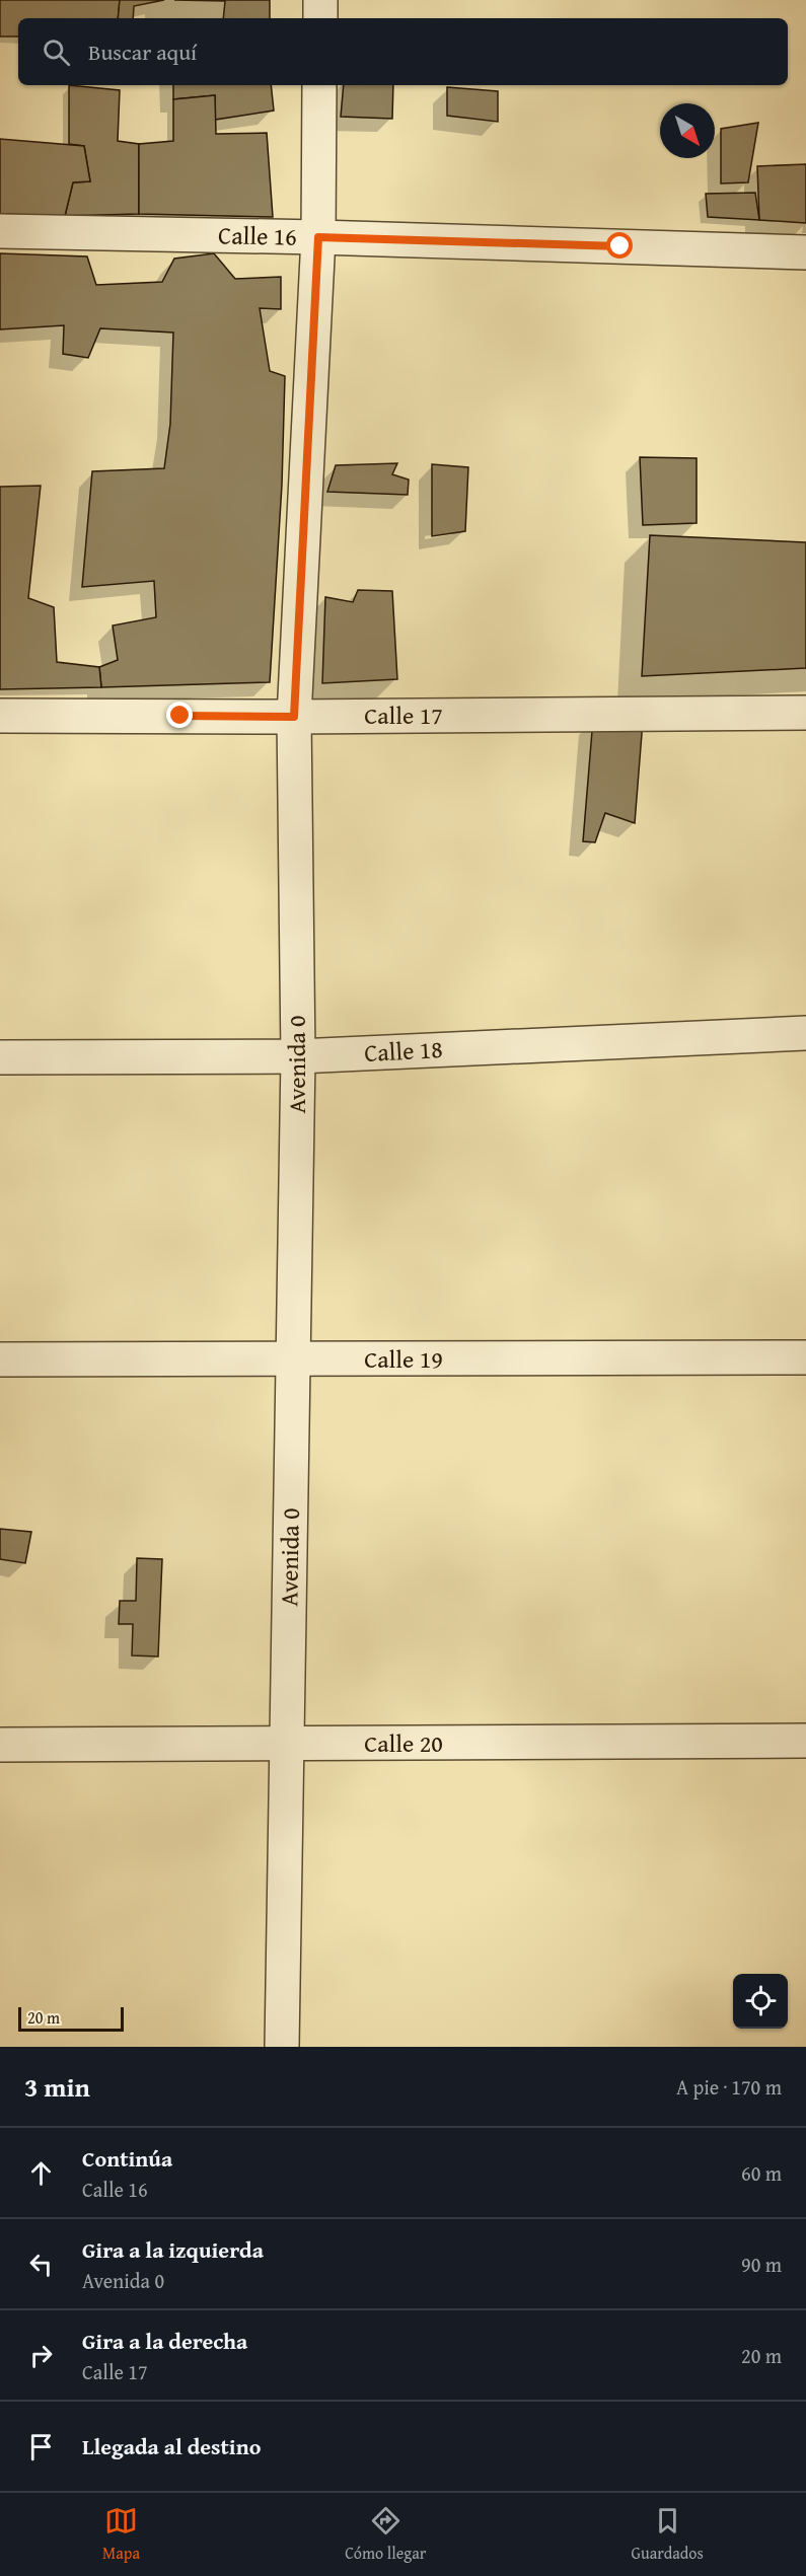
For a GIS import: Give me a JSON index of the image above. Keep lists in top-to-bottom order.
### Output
{
  "streets": {
    "street": [
      "Calle 16",
      "Calle 17",
      "Calle 18",
      "Avenida 0",
      "Calle 19",
      "Calle 20"
    ]
  },
  "crossings": [
    ["Calle 16", "Avenida 0"],
    ["Calle 17", "Avenida 0"],
    ["Calle 18", "Avenida 0"],
    ["Avenida 0", "Calle 19"],
    ["Avenida 0", "Calle 20"]
  ],
  "scale_bar": "20 m",
  "north": "bottom right",
  "page": {
    "search": "Buscar aquí",
    "scale": "20 m",
    "heading": ["3 min", "A pie · 170 m"],
    "list": [
      ["Continúa", "Calle 16", "60 m"],
      ["Gira a la izquierda", "Avenida 0", "90 m"],
      ["Gira a la derecha", "Calle 17", "20 m"],
      "Llegada al destino"
    ],
    "nav": ["Mapa", "Cómo llegar", "Guardados"]
  }
}
